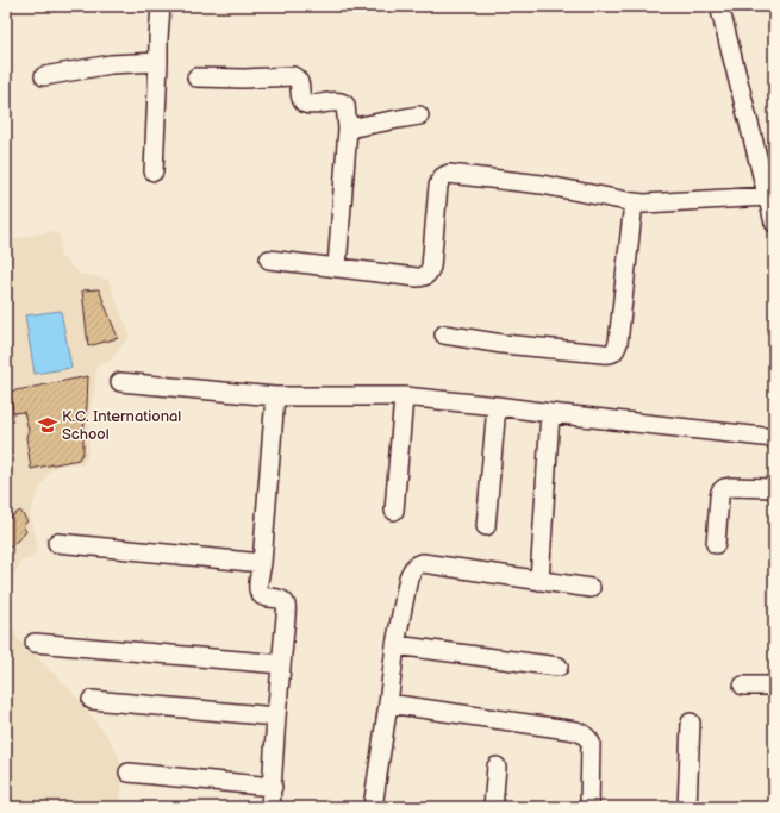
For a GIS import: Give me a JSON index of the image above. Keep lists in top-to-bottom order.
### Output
{
  "places": {
    "school or university": ["K.C. International School"]
  }
}
